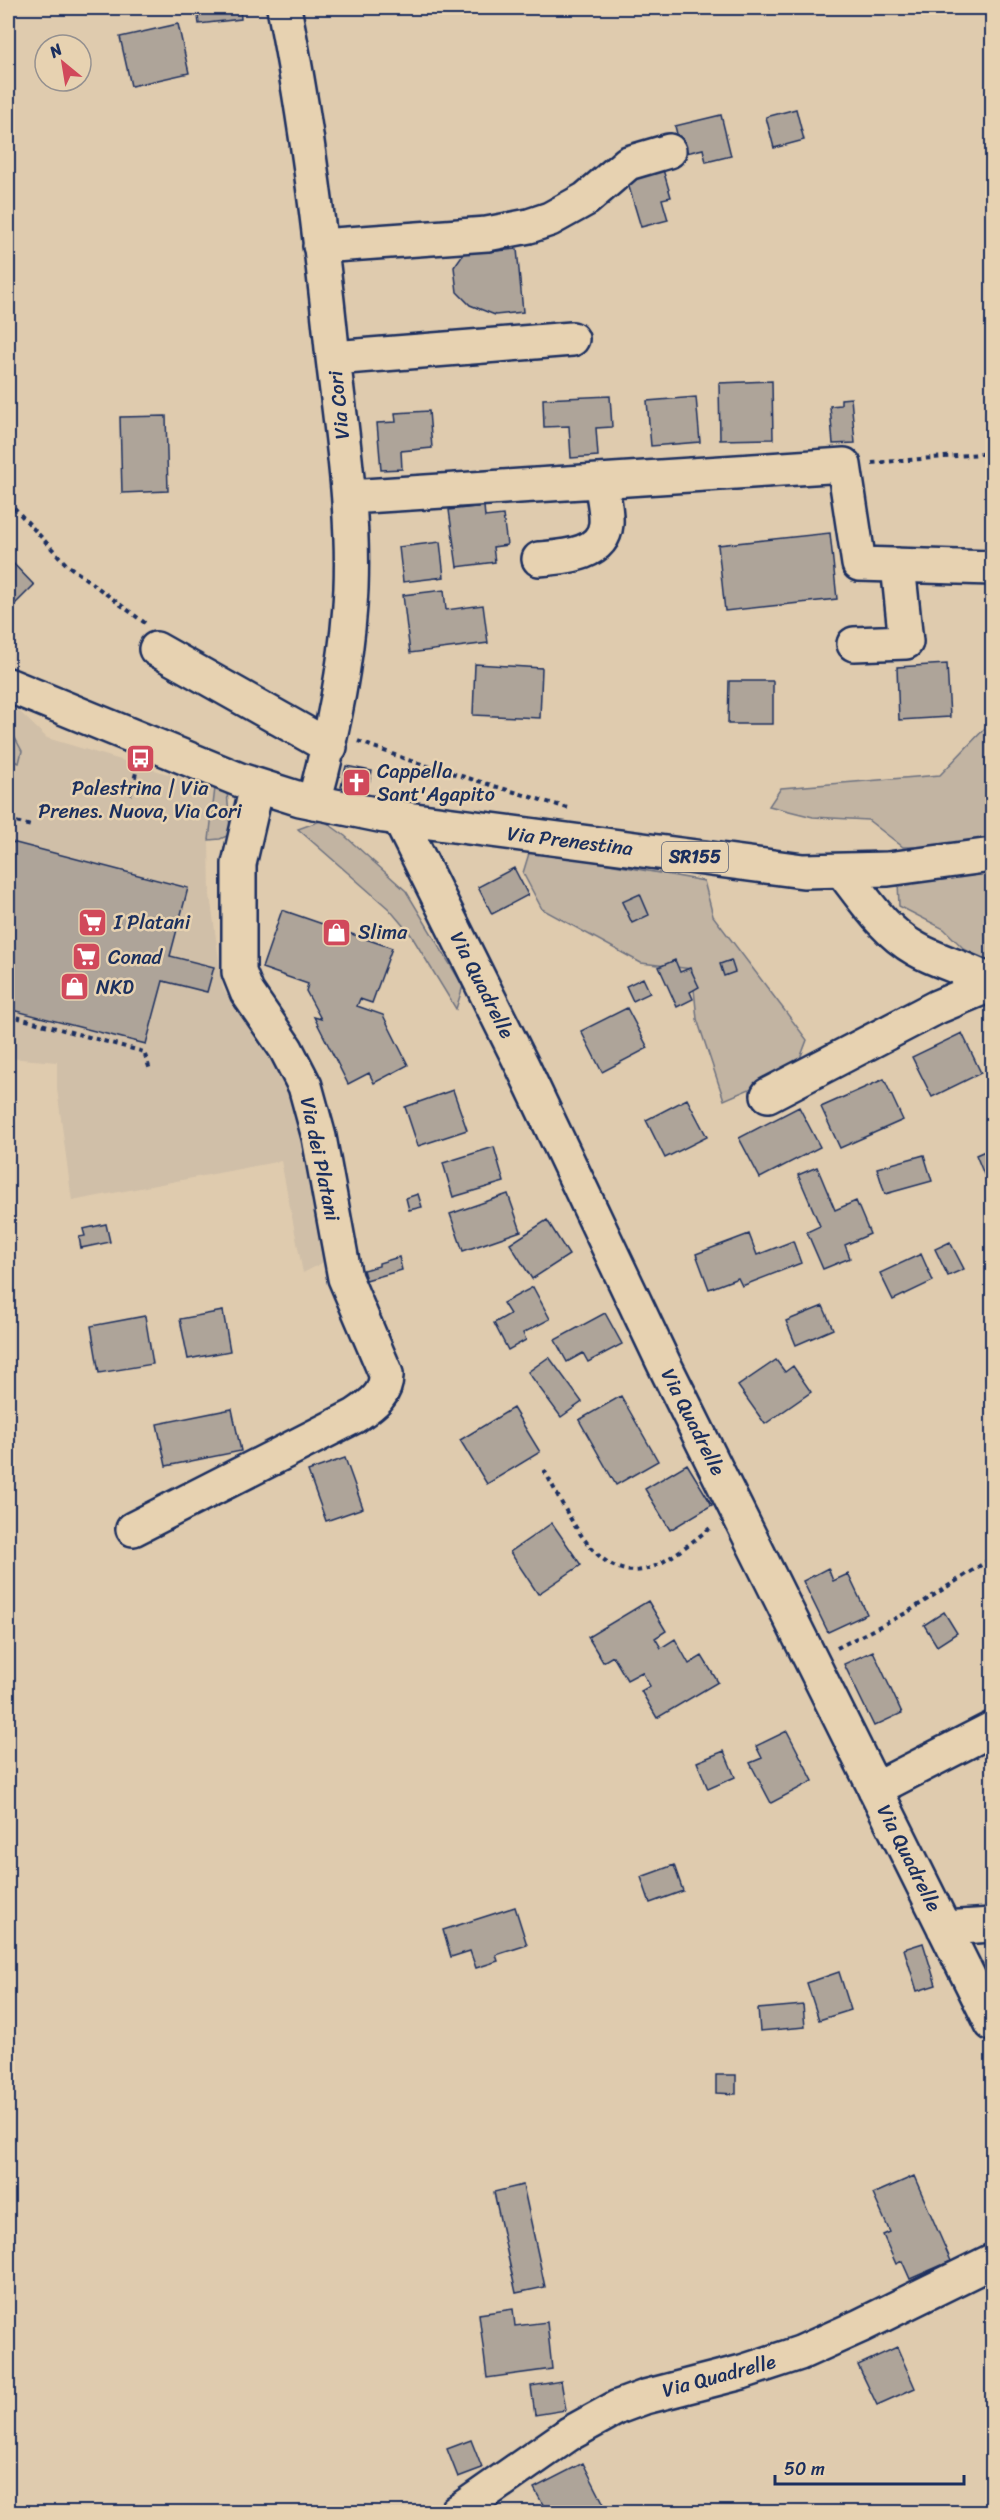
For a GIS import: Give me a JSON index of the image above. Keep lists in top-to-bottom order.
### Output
{
  "streets": {
    "street": [
      "Via Cori",
      "Via Prenestina",
      "SR155",
      "Via Quadrelle",
      "Via dei Platani"
    ]
  },
  "crossings": [
    ["Via Cori", "SR155"],
    ["Via Prenestina", "SR155"],
    ["Via Prenestina", "Via Quadrelle"],
    ["SR155", "Via Quadrelle"],
    ["SR155", "Via dei Platani"]
  ],
  "places": {
    "bus stop": ["Palestrina | Via Prenes. Nuova, Via Cori"],
    "church": ["Cappella Sant'Agapito"],
    "supermarket": ["I Platani", "Conad"],
    "shop": ["Slima", "NKD"]
  },
  "scale_bar": "50 m",
  "north": "top left"
}
